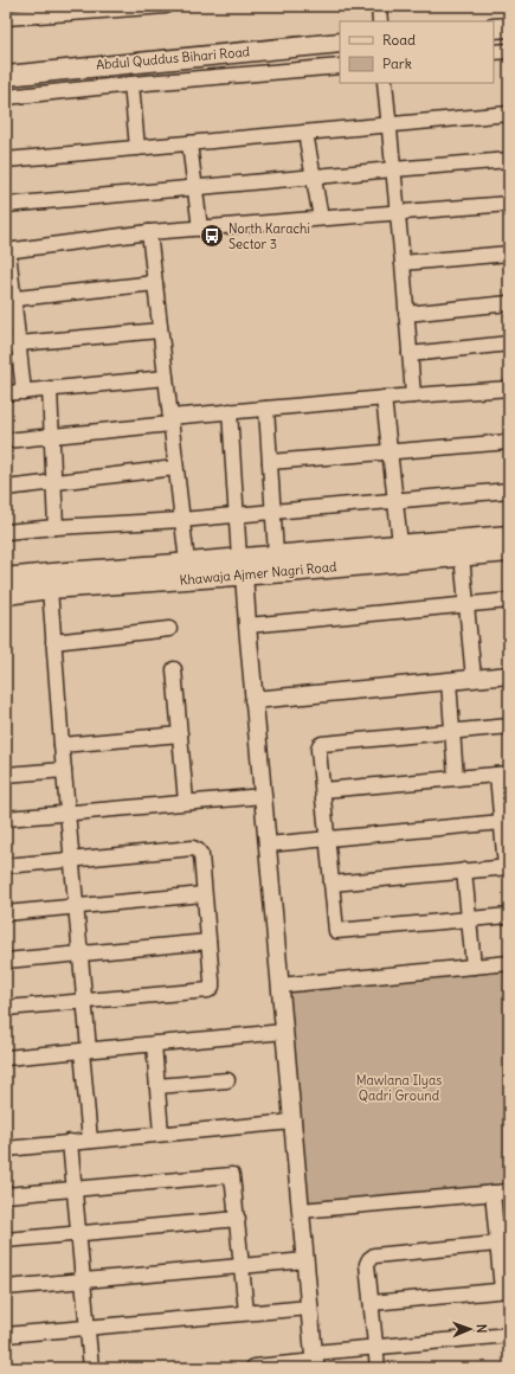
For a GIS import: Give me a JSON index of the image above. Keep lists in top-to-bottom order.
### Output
{
  "streets": {
    "main road": ["Abdul Quddus Bihari Road", "Khawaja Ajmer Nagri Road"]
  },
  "parks": ["Mawlana Ilyas Qadri Ground"],
  "places": {
    "bus stop": ["North Karachi Sector 3"]
  },
  "legend": ["Road", "Park"],
  "north": "right"
}
